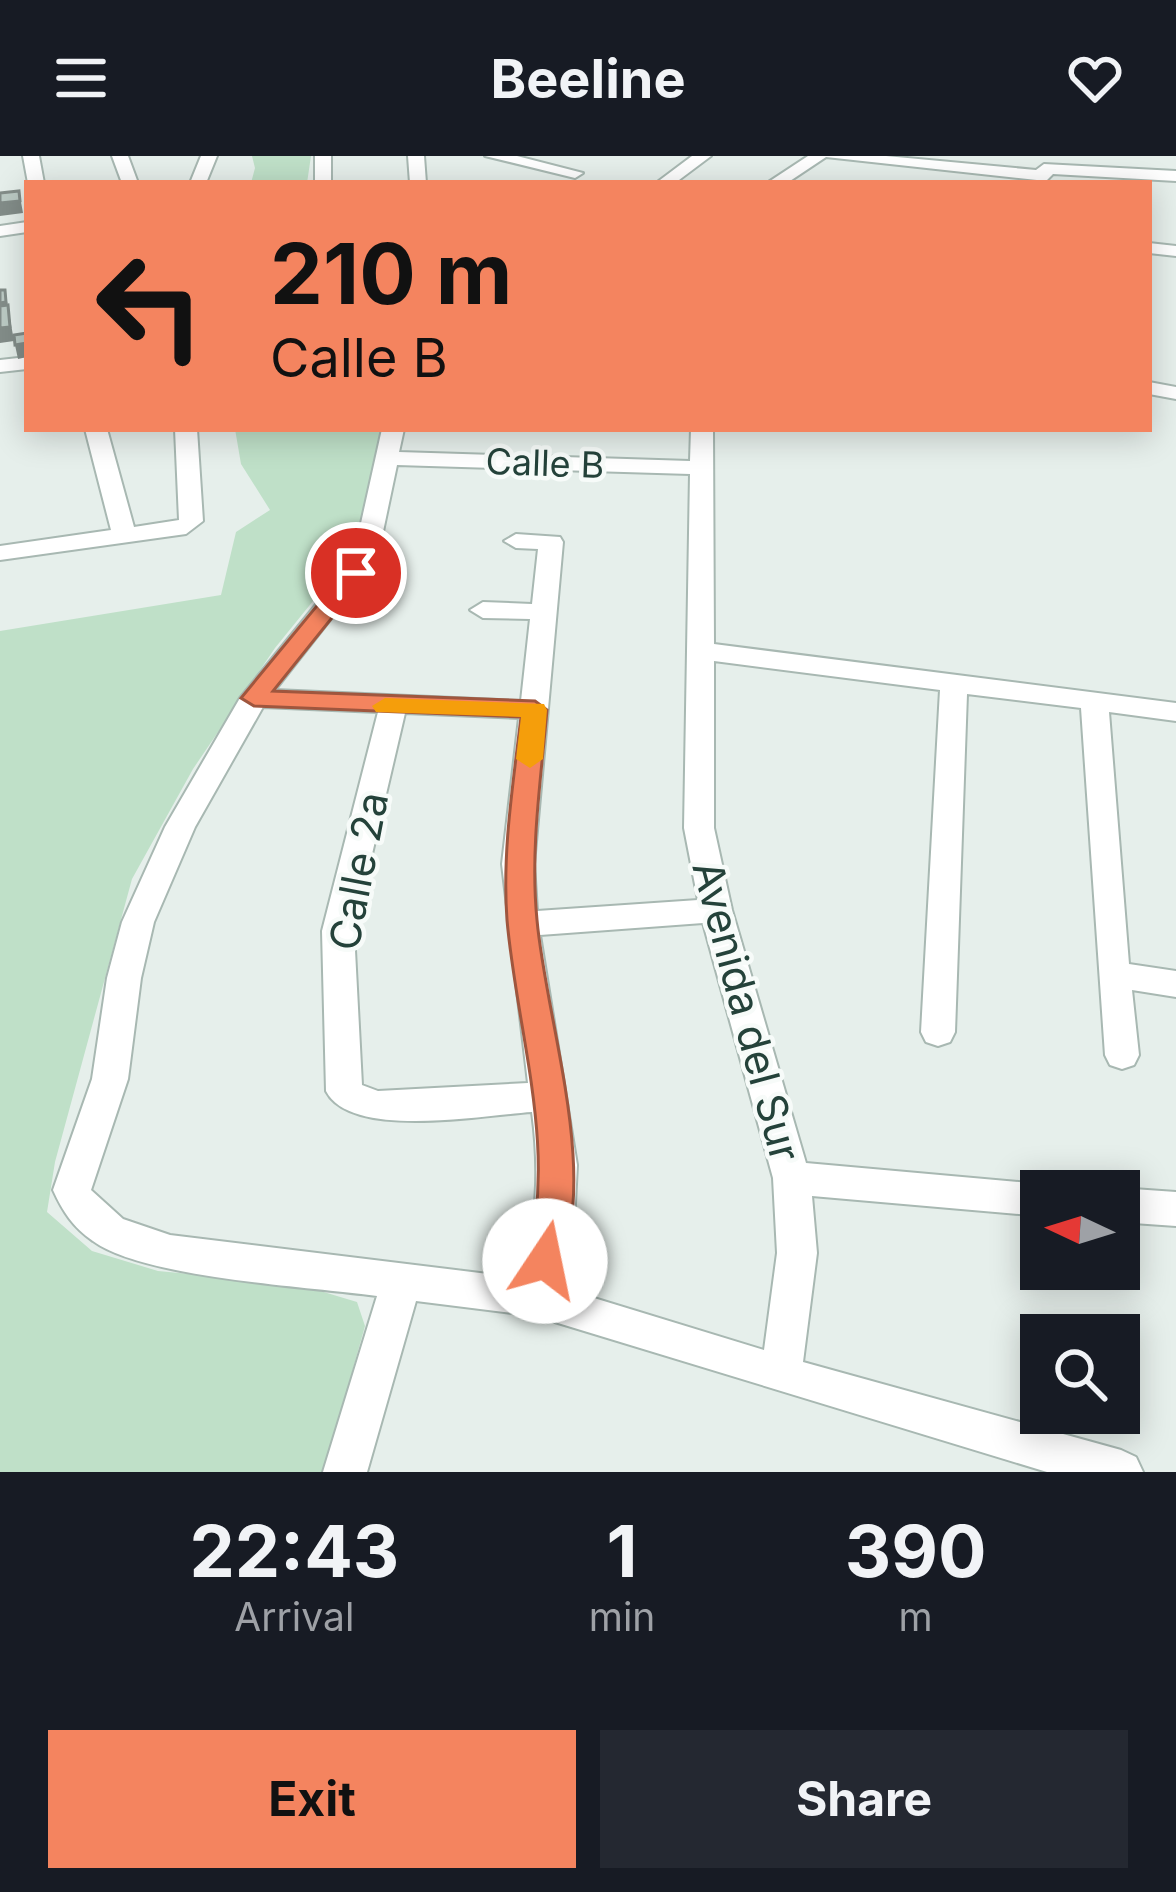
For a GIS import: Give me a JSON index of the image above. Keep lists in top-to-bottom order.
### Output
{
  "streets": {
    "street": ["Calle B", "Calle 2a", "Avenida del Sur"]
  },
  "crossings": [
    ["Calle B", "Avenida del Sur"]
  ],
  "north": "left",
  "page": {
    "header": "Beeline",
    "turn": ["210 m", "Calle B"],
    "eta": [
      "22:43",
      "Arrival",
      "1",
      "min",
      "390",
      "m"
    ],
    "buttons": ["Exit", "Share"]
  }
}
